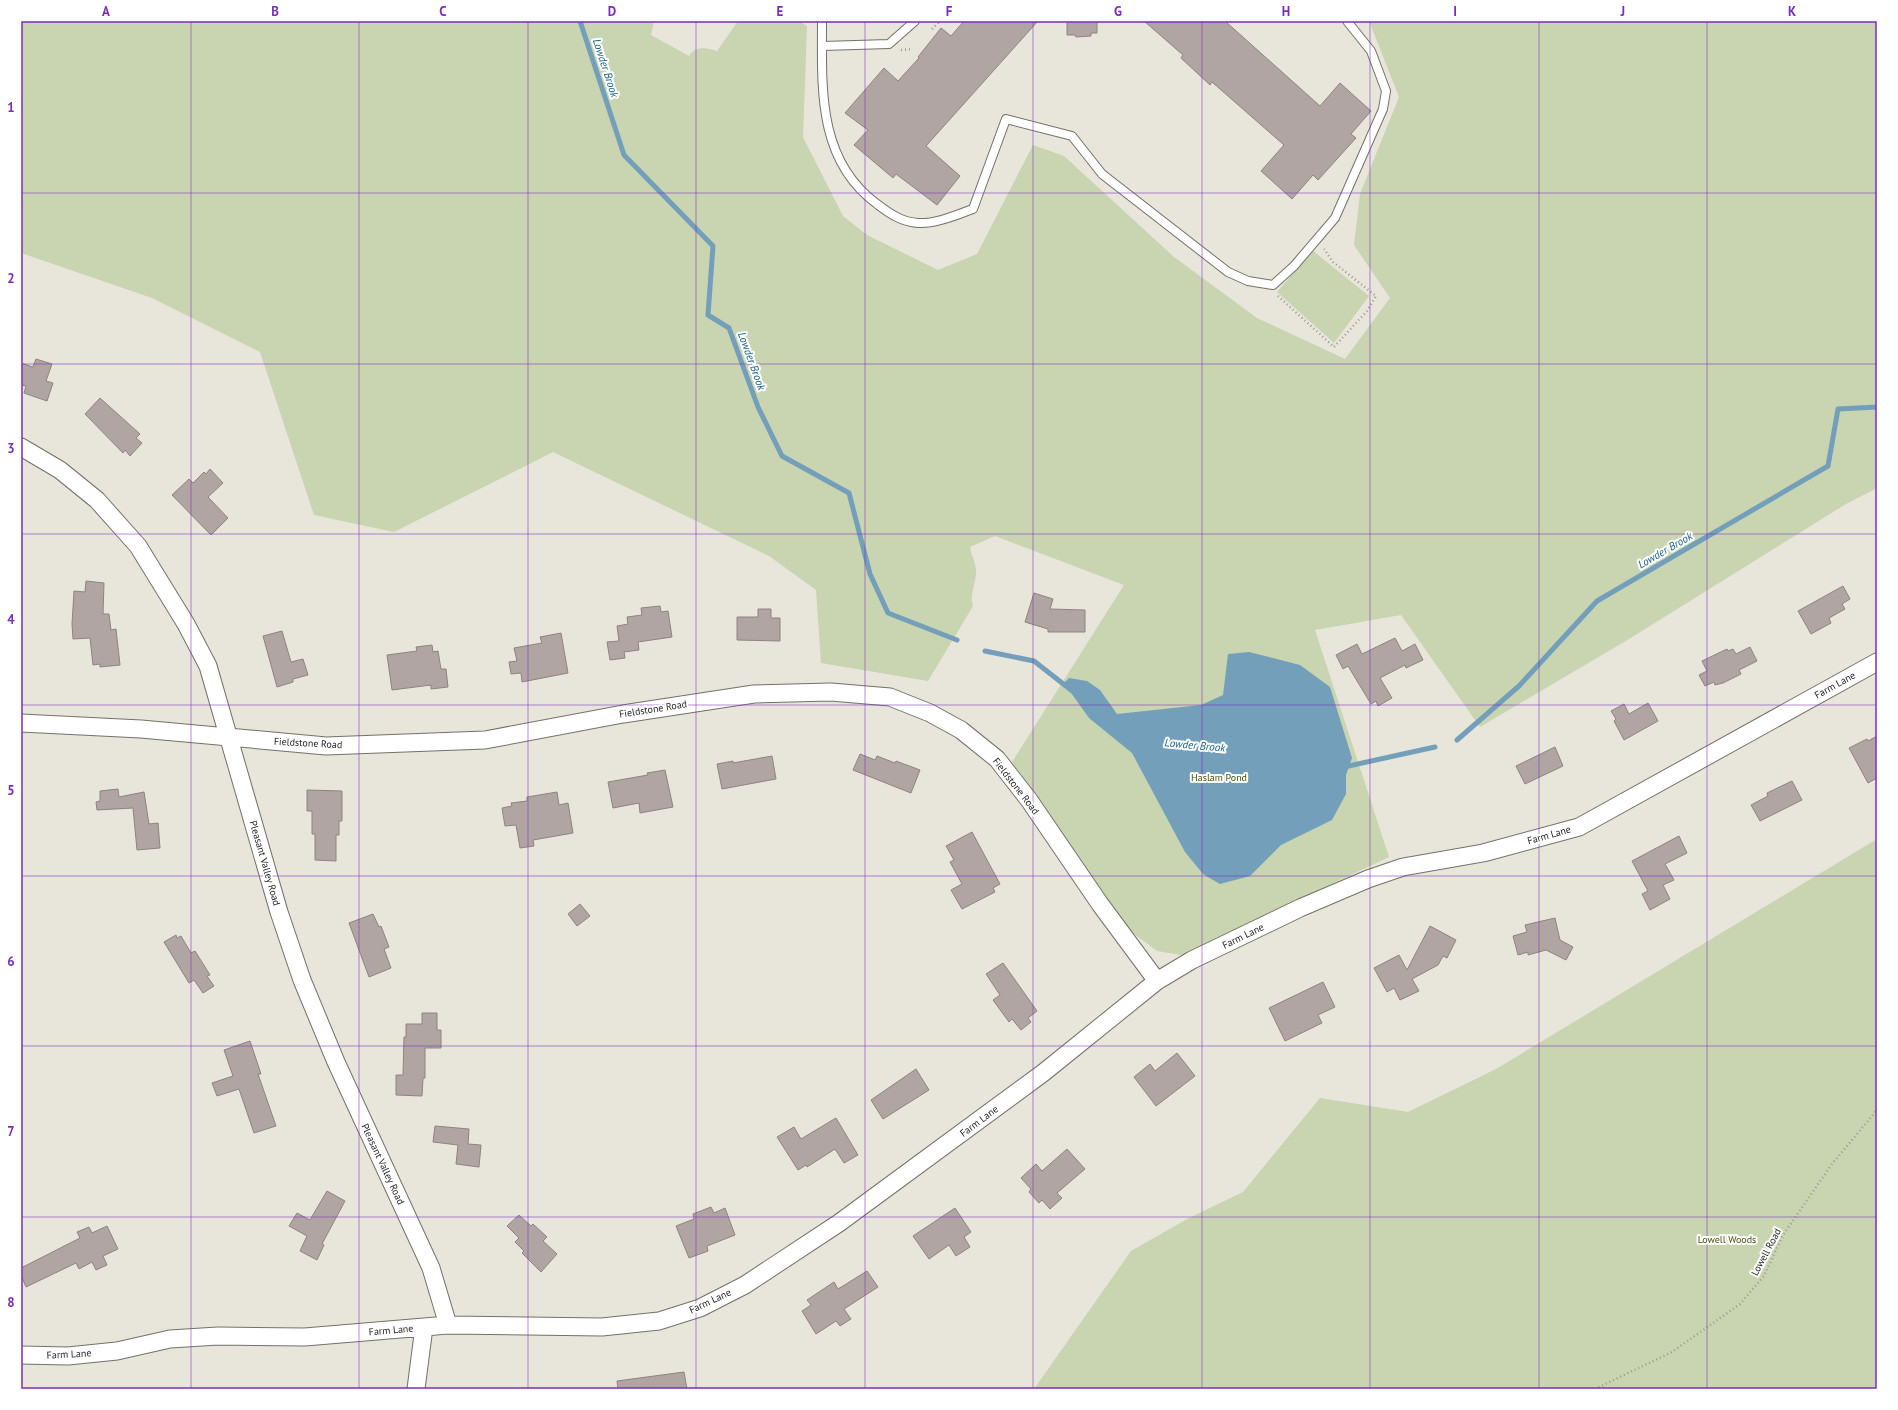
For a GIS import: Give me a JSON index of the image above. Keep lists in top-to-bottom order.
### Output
{
  "streets": {
    "street": ["Farm Lane", "Fieldstone Road", "Pleasant Valley Road"],
    "path": ["Lowell Road"]
  },
  "crossings": [
    ["Farm Lane", "Fieldstone Road"],
    ["Farm Lane", "Pleasant Valley Road"],
    ["Fieldstone Road", "Pleasant Valley Road"]
  ],
  "water": ["Lowder Brook"],
  "parks": ["Haslam Pond", "Lowell Woods"],
  "grid": {
    "columns": [
      "A",
      "B",
      "C",
      "D",
      "E",
      "F",
      "G",
      "H",
      "I",
      "J",
      "K"
    ],
    "rows": [
      "1",
      "2",
      "3",
      "4",
      "5",
      "6",
      "7",
      "8"
    ]
  }
}
